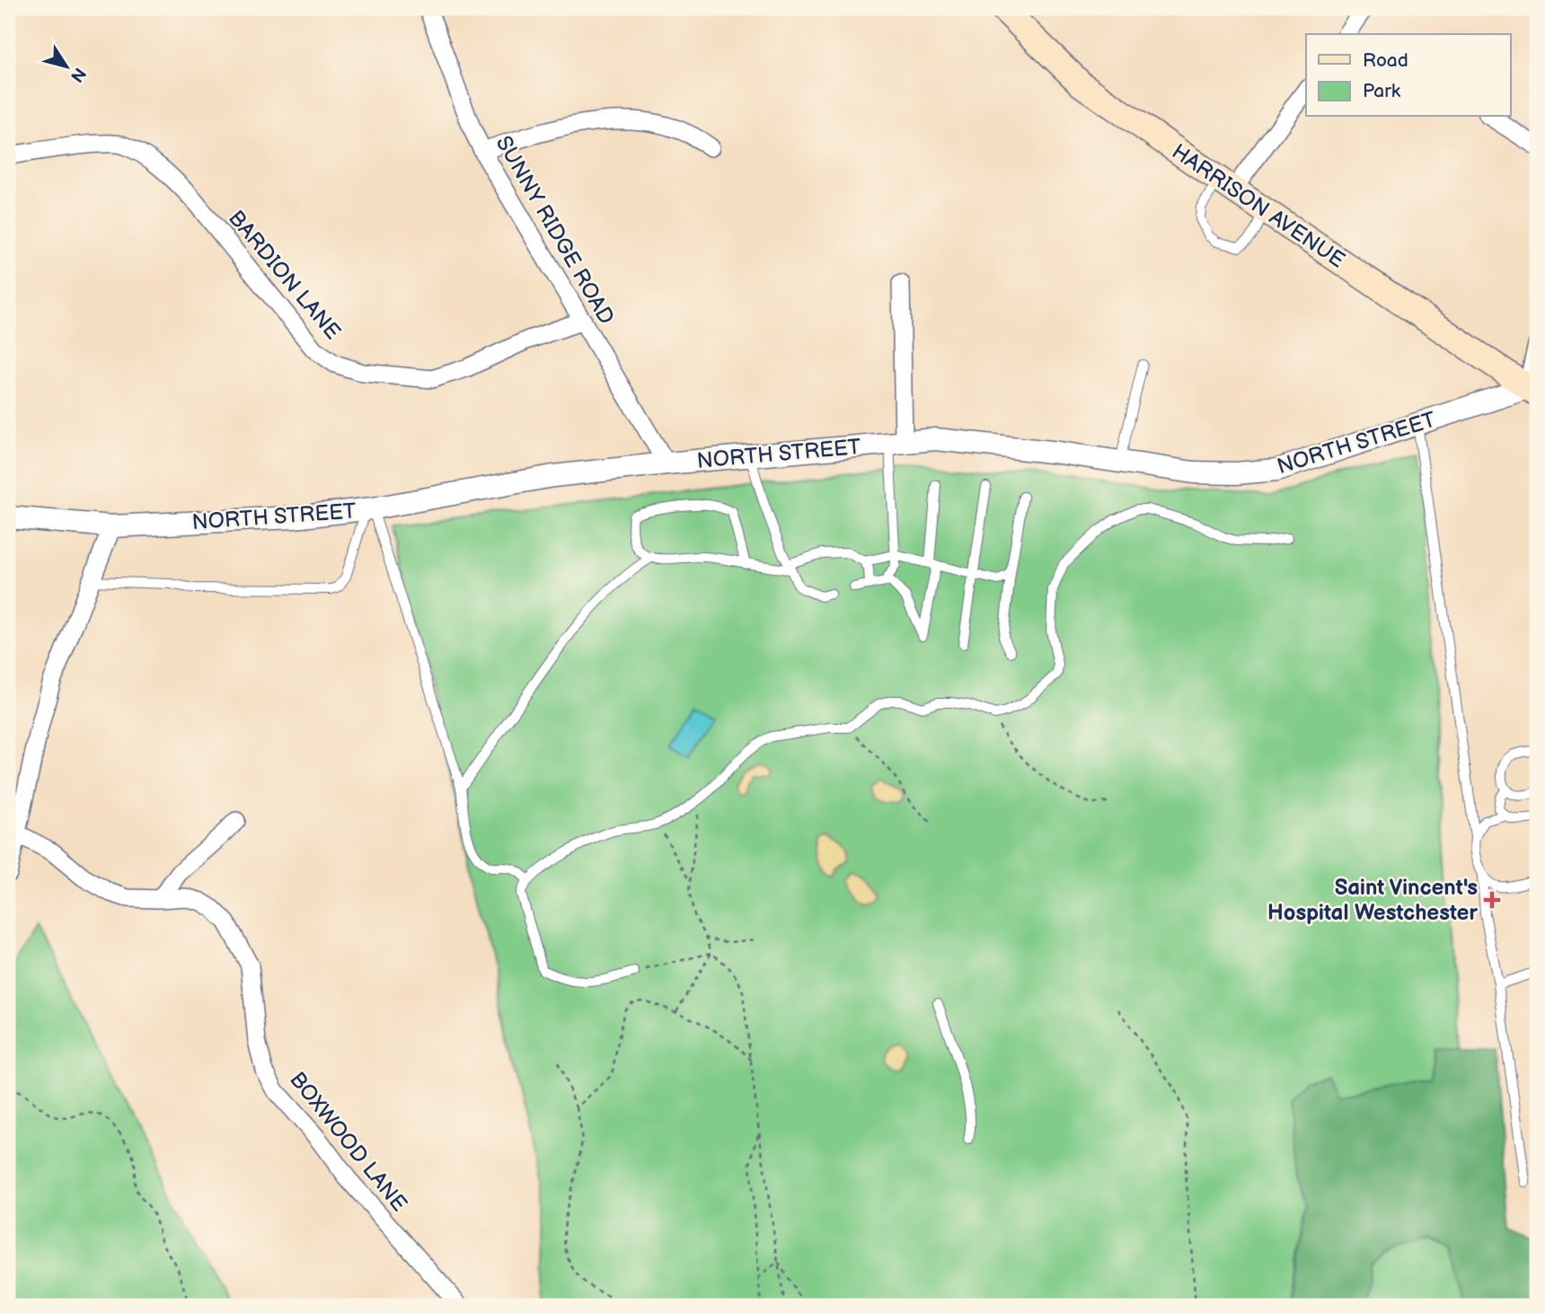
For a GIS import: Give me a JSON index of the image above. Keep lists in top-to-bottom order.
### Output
{
  "streets": {
    "main road": ["HARRISON AVENUE"],
    "street": [
      "SUNNY RIDGE ROAD",
      "BARDION LANE",
      "NORTH STREET",
      "BOXWOOD LANE"
    ]
  },
  "crossings": [
    ["HARRISON AVENUE", "NORTH STREET"],
    ["SUNNY RIDGE ROAD", "BARDION LANE"],
    ["SUNNY RIDGE ROAD", "NORTH STREET"]
  ],
  "places": {
    "health": ["Saint Vincent's Hospital Westchester"]
  },
  "legend": ["Road", "Park"],
  "north": "bottom right"
}
